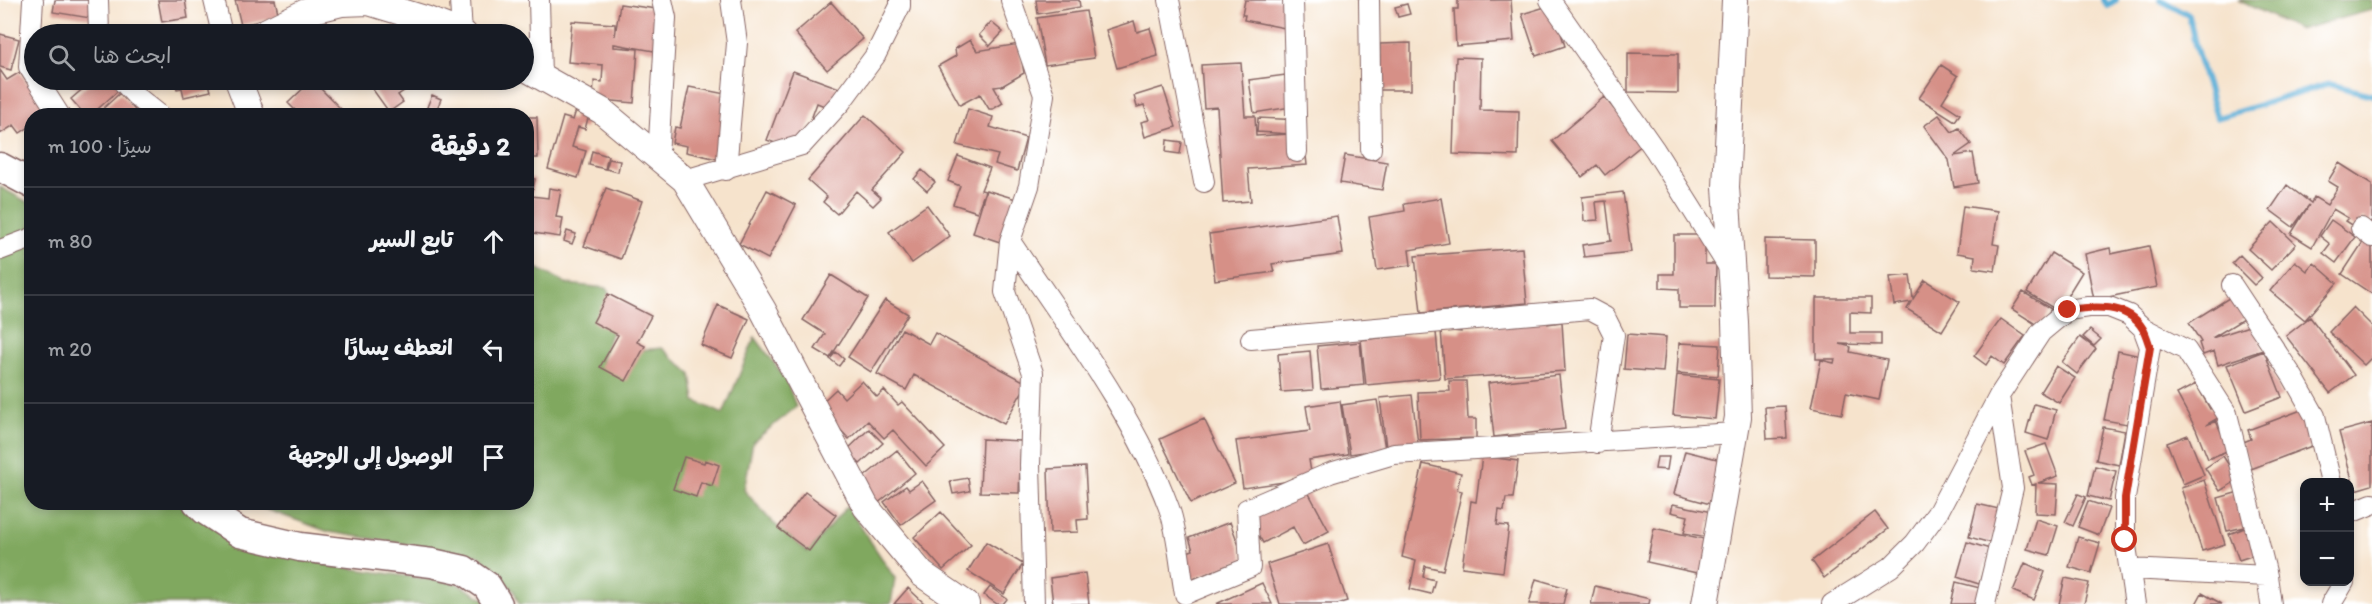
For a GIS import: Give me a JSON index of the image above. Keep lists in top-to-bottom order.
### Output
{
  "page": {
    "search": "ابحث هنا",
    "heading": ["2 دقيقة", "سيرًا · 100 m"],
    "list": [
      ["تابع السير", "80 m"],
      ["انعطف يسارًا", "20 m"],
      "الوصول إلى الوجهة"
    ],
    "map_buttons": ["+", "−"]
  }
}
